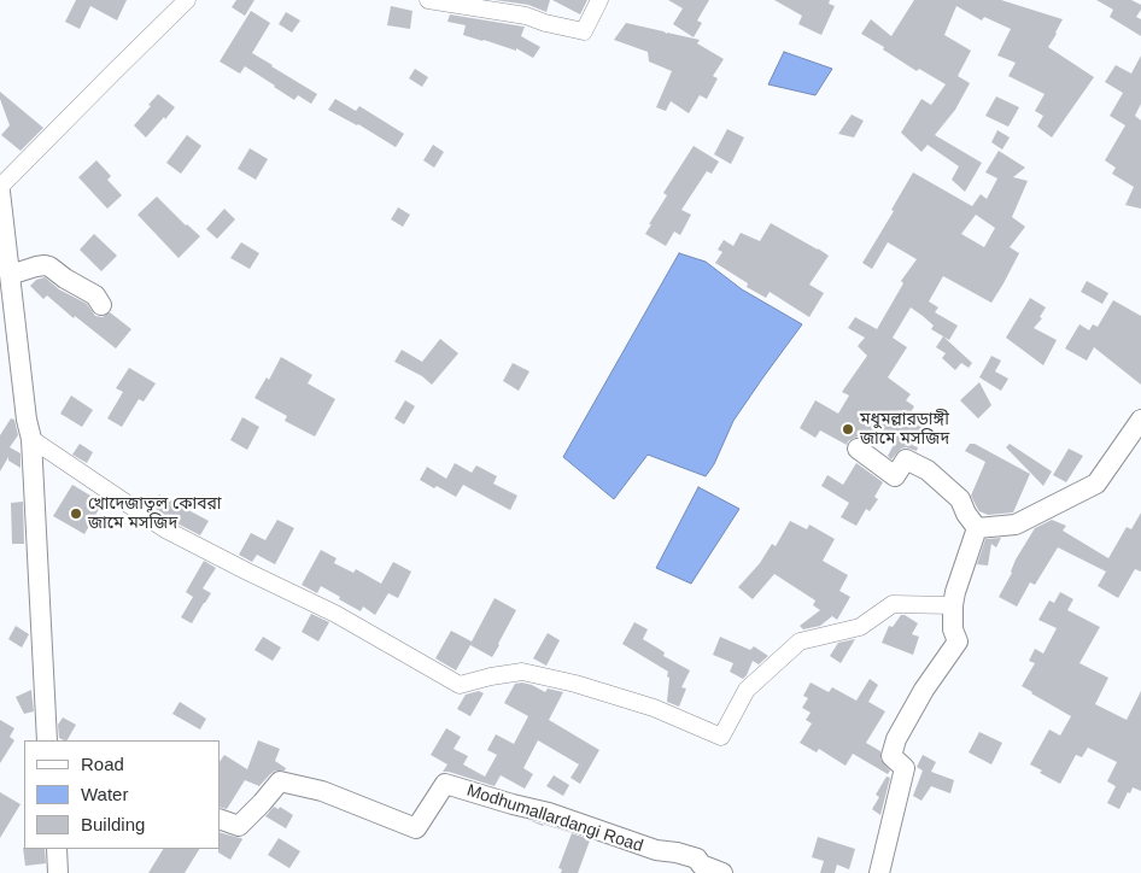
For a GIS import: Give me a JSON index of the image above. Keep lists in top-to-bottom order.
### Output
{
  "streets": {
    "street": ["Modhumallardangi Road"]
  },
  "places": ["মধুমল্লারডাঙ্গী জামে মসজিদ", "খোদেজাতুল কোবরা জামে মসজিদ"],
  "legend": ["Road", "Water", "Building"]
}
